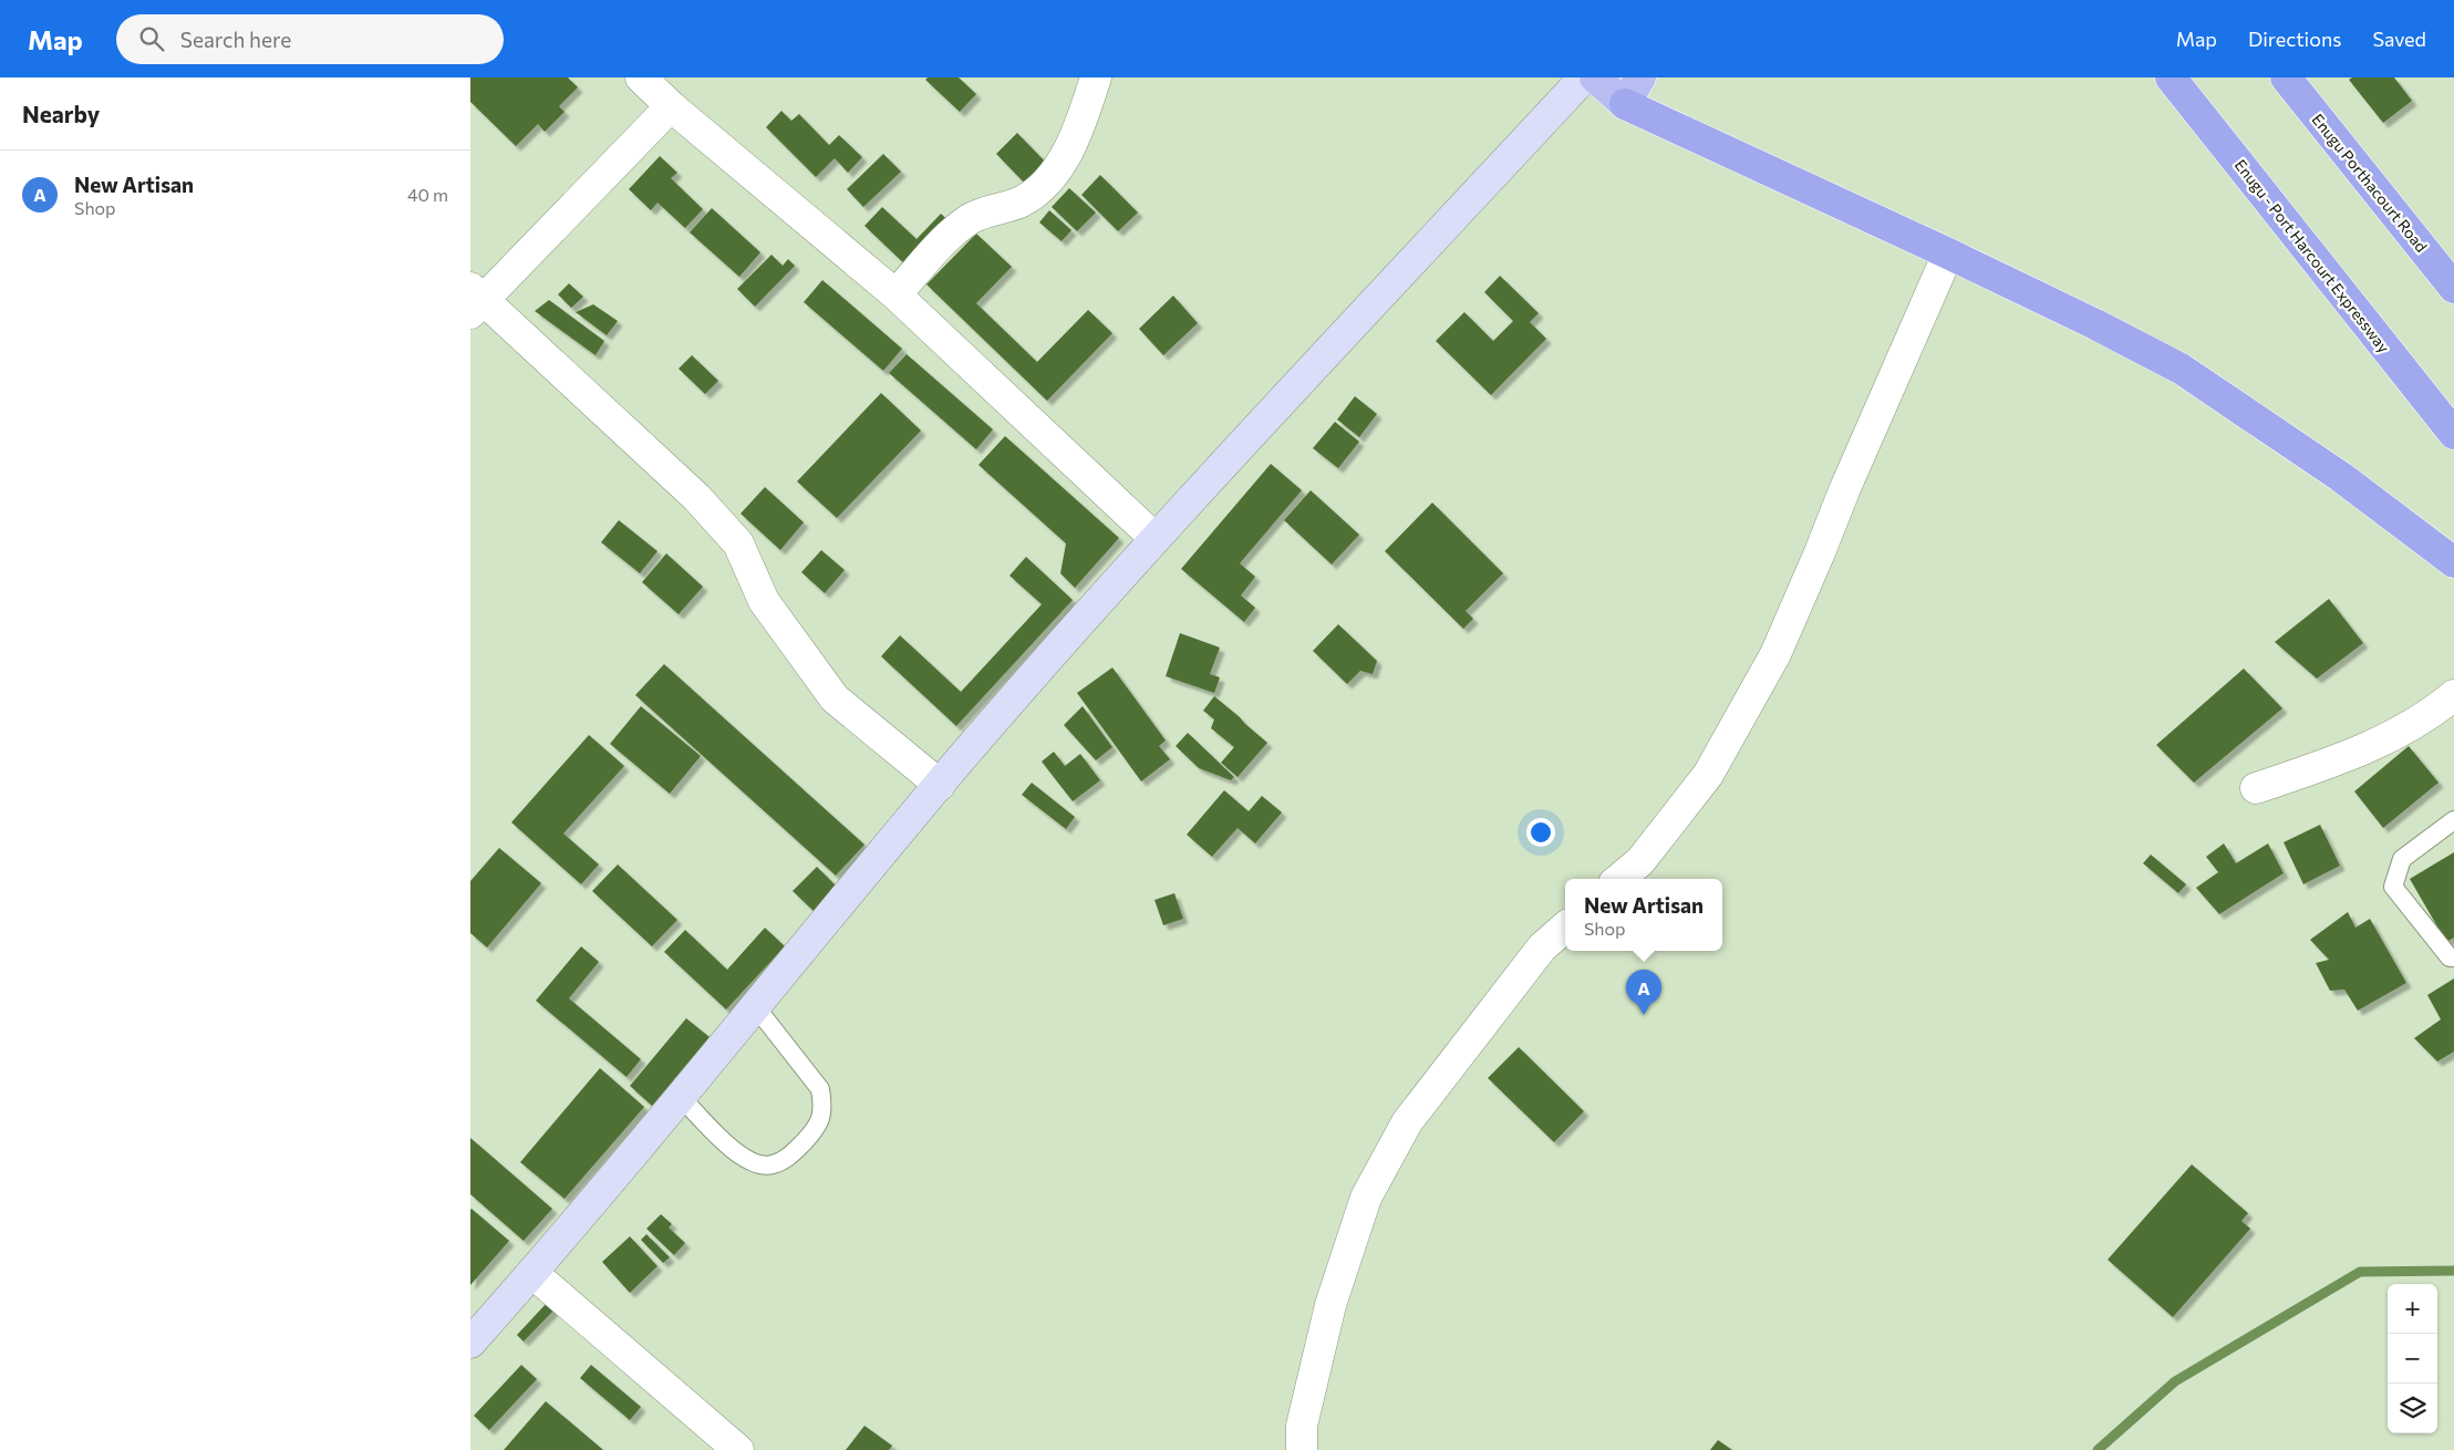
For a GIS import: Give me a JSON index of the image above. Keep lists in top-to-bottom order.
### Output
{
  "streets": {
    "highway": ["Enugu Porthacourt Road", "Enugu - Port Harcourt Expressway"]
  },
  "page": {
    "header": "Map",
    "search": "Search here",
    "nav": ["Map", "Directions", "Saved"],
    "heading": "Nearby",
    "list": [
      {
        "mark": "A",
        "name": "New Artisan",
        "note": "Shop",
        "value": "40 m"
      }
    ],
    "popup": ["New Artisan", "Shop"],
    "pins": "A",
    "map_buttons": ["+", "−"]
  }
}
